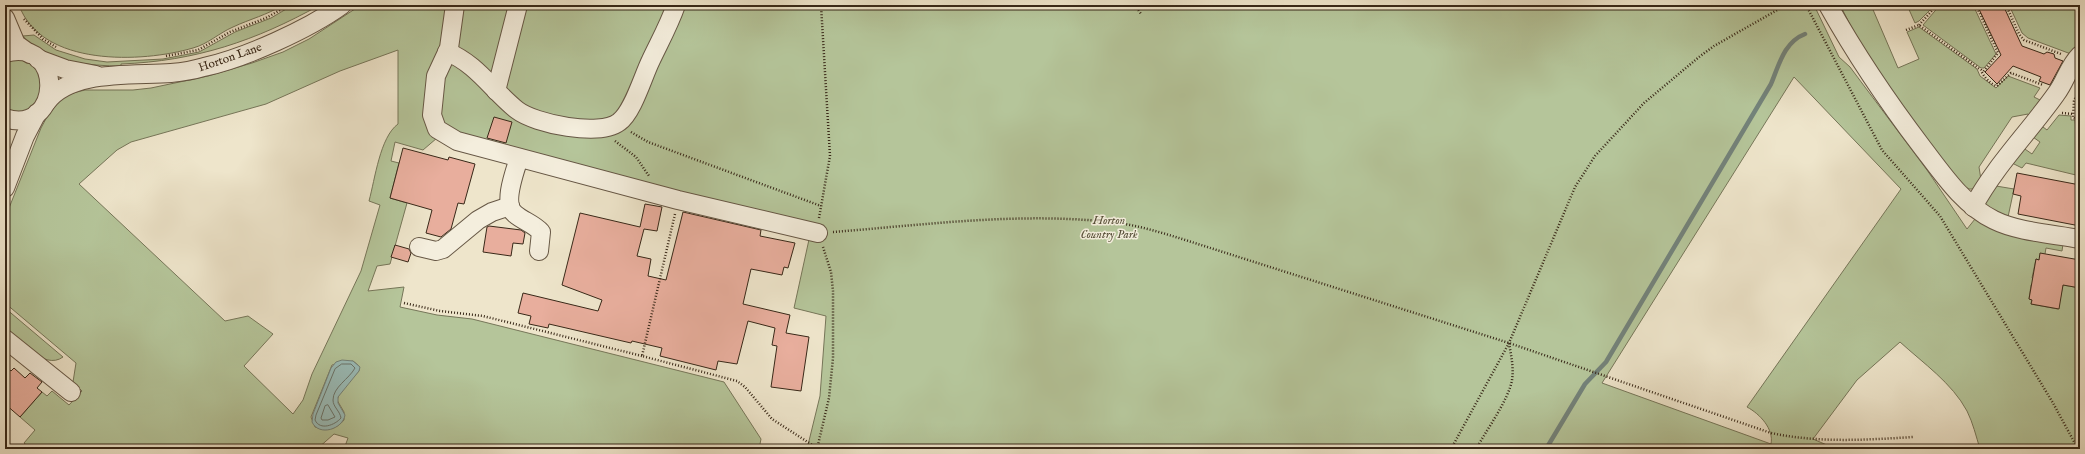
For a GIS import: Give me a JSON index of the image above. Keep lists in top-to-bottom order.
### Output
{
  "streets": {
    "street": ["Horton Lane"]
  },
  "parks": ["Horton Country Park"]
}
